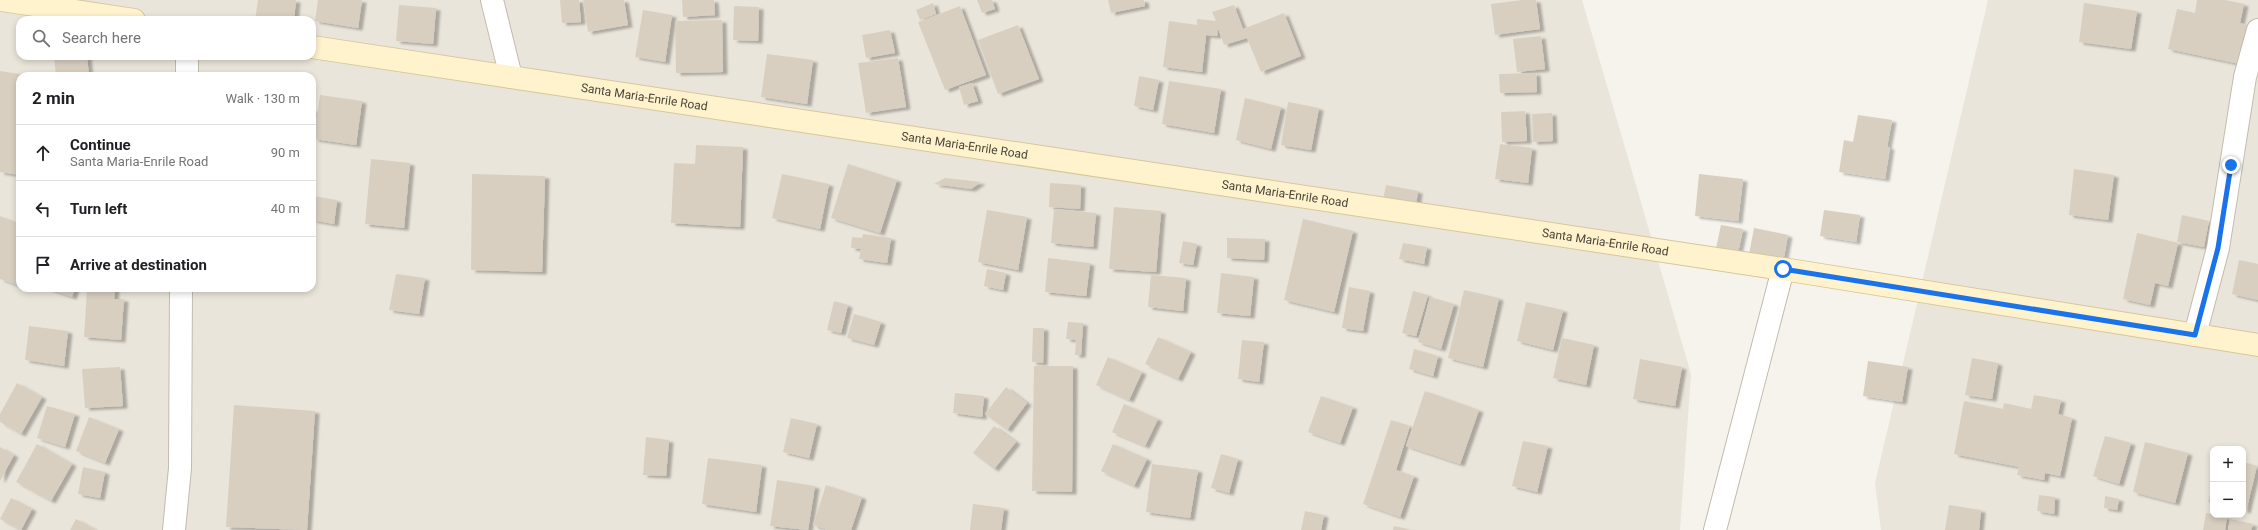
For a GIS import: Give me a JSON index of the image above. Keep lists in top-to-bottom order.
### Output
{
  "streets": {
    "main road": ["Santa Maria-Enrile Road"]
  },
  "page": {
    "search": "Search here",
    "heading": ["2 min", "Walk · 130 m"],
    "list": [
      ["Continue", "Santa Maria-Enrile Road", "90 m"],
      ["Turn left", "40 m"],
      "Arrive at destination"
    ],
    "map_buttons": ["+", "−"]
  }
}
